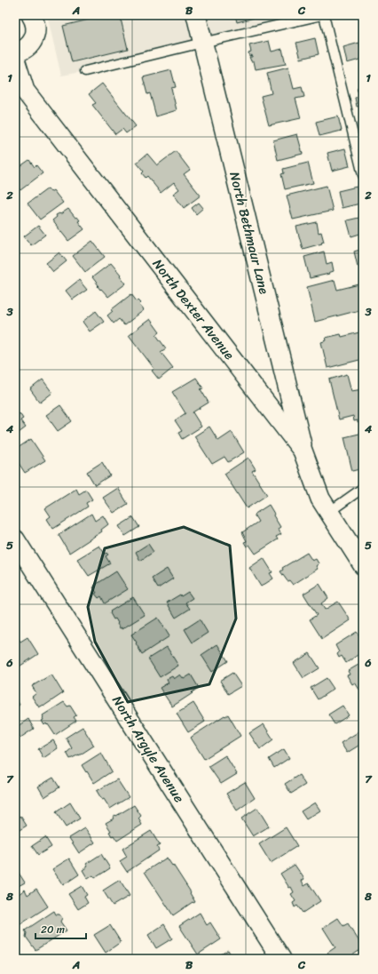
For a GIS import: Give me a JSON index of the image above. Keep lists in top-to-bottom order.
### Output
{
  "streets": {
    "street": ["North Bethmaur Lane", "North Dexter Avenue", "North Argyle Avenue"]
  },
  "crossings": [
    ["North Bethmaur Lane", "North Dexter Avenue"]
  ],
  "scale_bar": "20 m",
  "grid": {
    "columns": ["A", "B", "C"],
    "rows": [
      "1",
      "2",
      "3",
      "4",
      "5",
      "6",
      "7",
      "8"
    ]
  }
}
